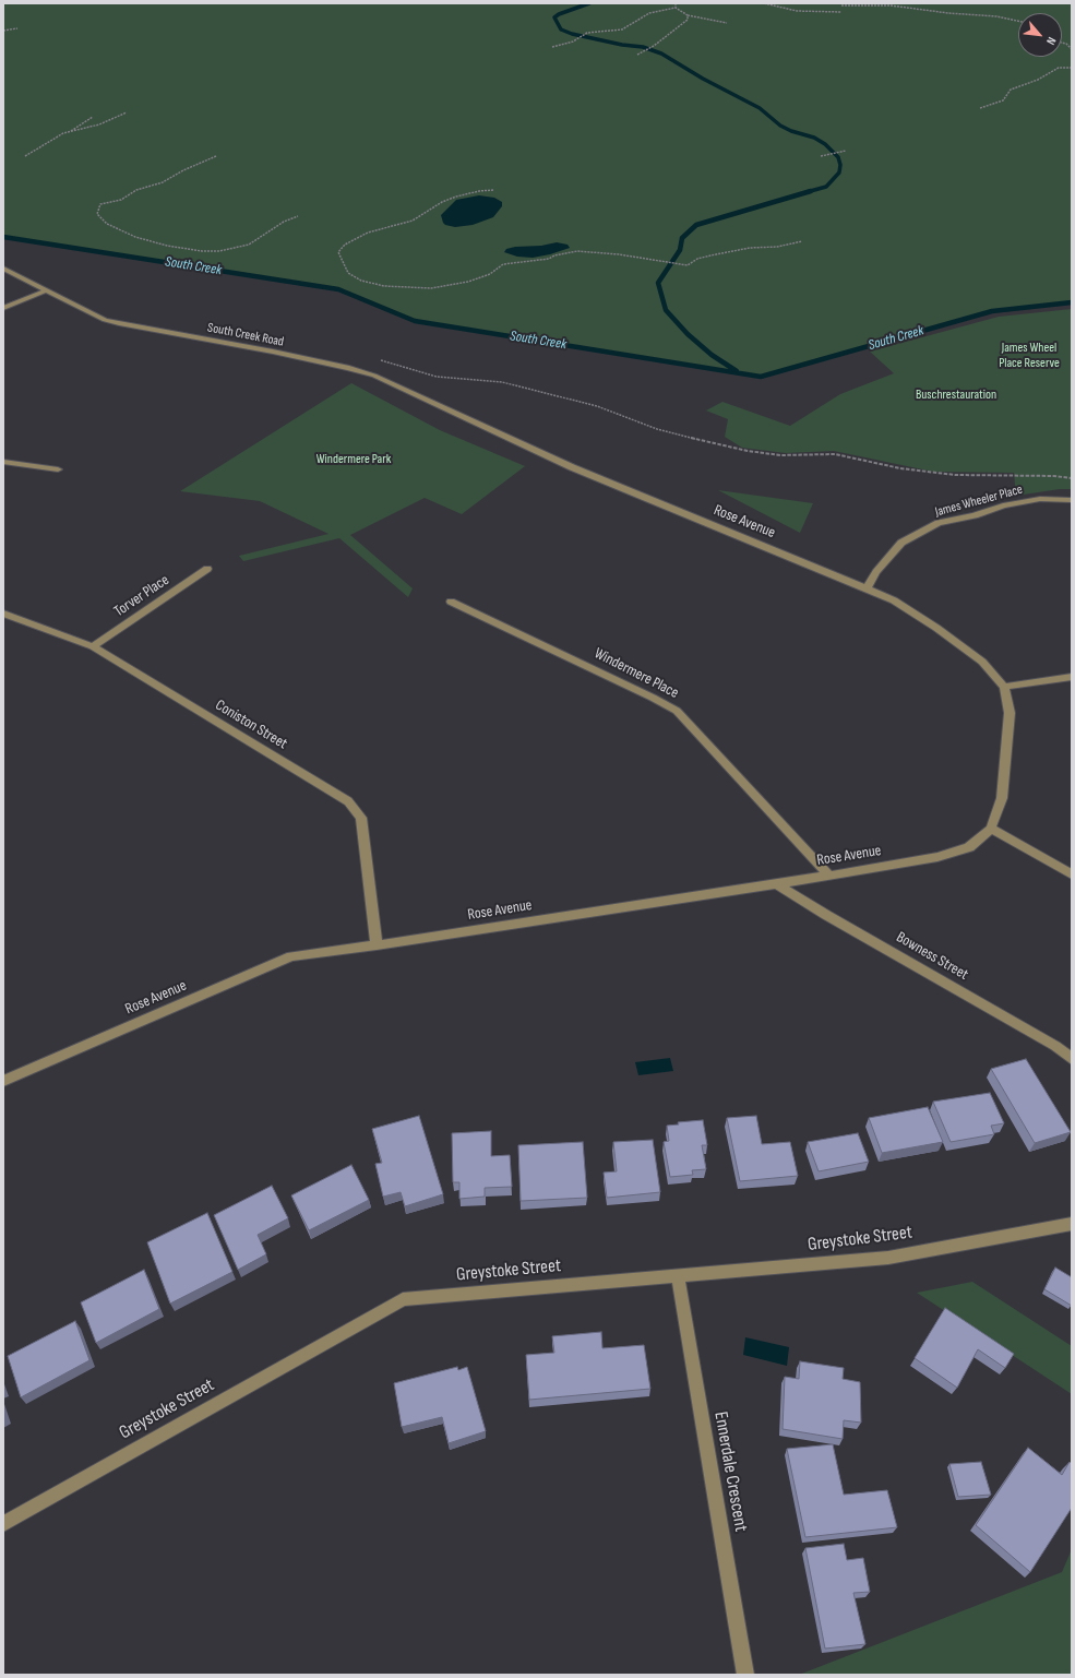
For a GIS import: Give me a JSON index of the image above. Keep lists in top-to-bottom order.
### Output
{
  "streets": {
    "street": [
      "South Creek Road",
      "James Wheeler Place",
      "Rose Avenue",
      "Torver Place",
      "Windermere Place",
      "Coniston Street",
      "Bowness Street",
      "Greystoke Street",
      "Ennerdale Crescent"
    ]
  },
  "crossings": [
    ["South Creek Road", "Rose Avenue"],
    ["James Wheeler Place", "Rose Avenue"],
    ["Rose Avenue", "Windermere Place"],
    ["Rose Avenue", "Coniston Street"],
    ["Rose Avenue", "Bowness Street"],
    ["Torver Place", "Coniston Street"],
    ["Greystoke Street", "Ennerdale Crescent"]
  ],
  "water": ["South Creek"],
  "parks": ["James Wheel Place Reserve", "Buschrestauration", "Windermere Park"],
  "north": "bottom right"
}
